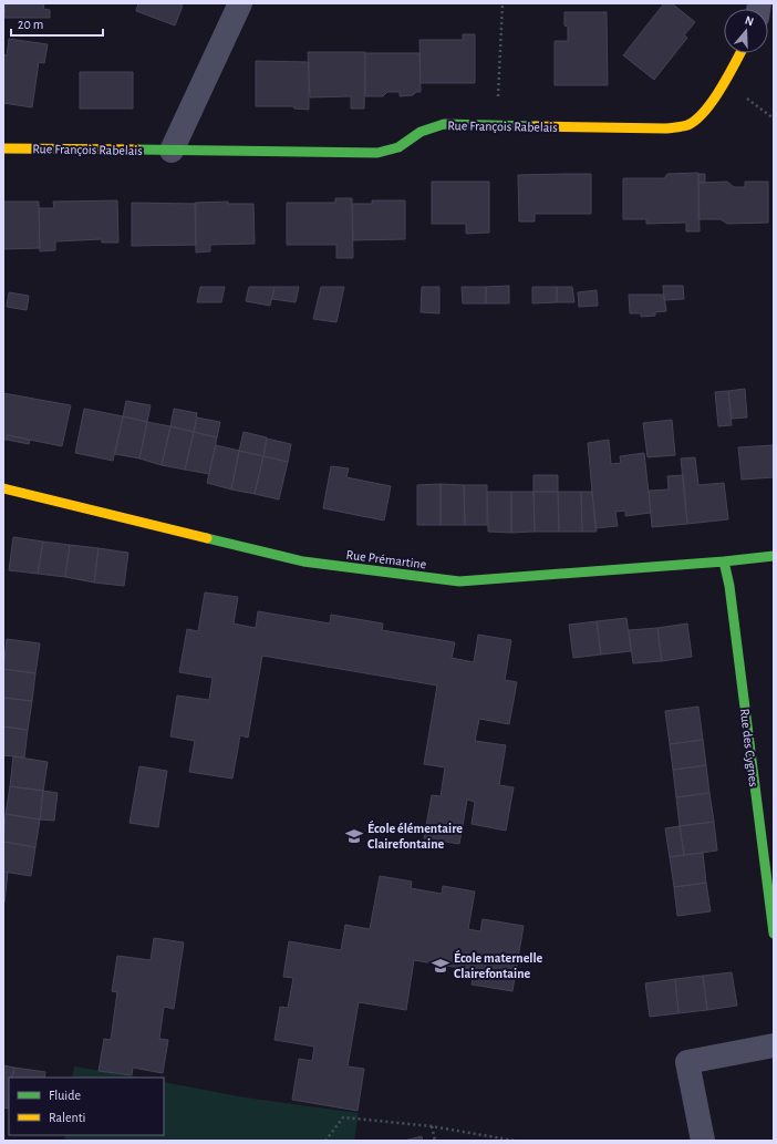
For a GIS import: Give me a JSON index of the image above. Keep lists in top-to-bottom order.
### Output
{
  "streets": {
    "street": ["Rue François Rabelais", "Rue Prémartine", "Rue des Cygnes"]
  },
  "crossings": [
    ["Rue Prémartine", "Rue des Cygnes"]
  ],
  "places": {
    "school or university": ["École élémentaire Clairefontaine", "École maternelle Clairefontaine"]
  },
  "legend": ["Fluide", "Ralenti"],
  "scale_bar": "20 m",
  "north": "top"
}
